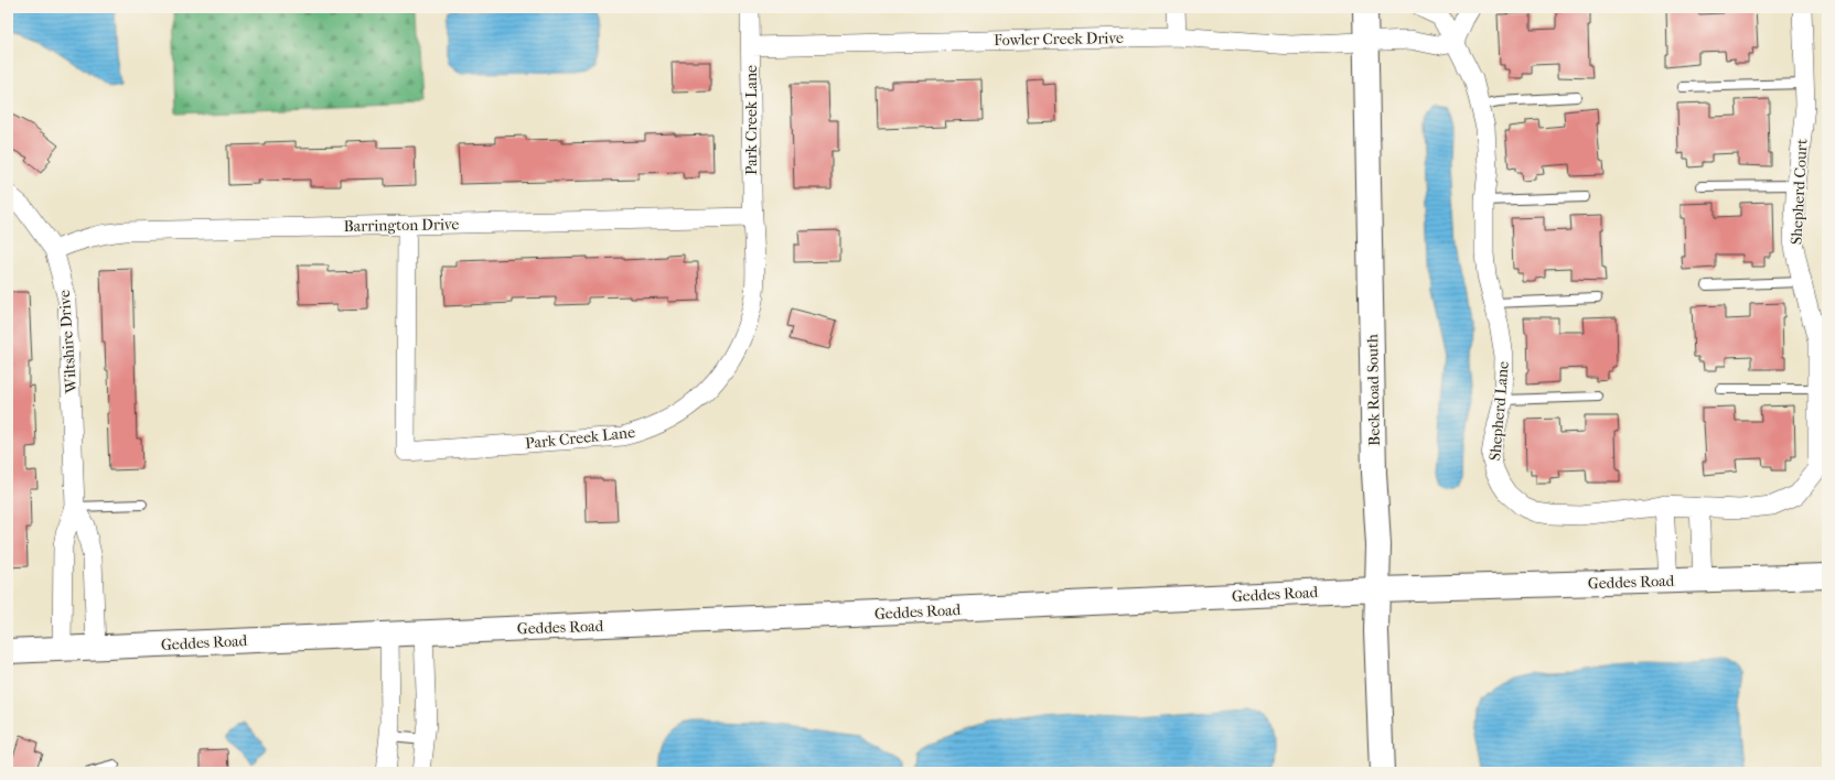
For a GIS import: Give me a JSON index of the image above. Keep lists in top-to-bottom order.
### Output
{
  "streets": {
    "main road": ["Beck Road South", "Geddes Road"],
    "street": [
      "Fowler Creek Drive",
      "Park Creek Lane",
      "Shepherd Court",
      "Barrington Drive",
      "Wiltshire Drive",
      "Shepherd Lane"
    ]
  },
  "crossings": [
    ["Fowler Creek Drive", "Park Creek Lane"],
    ["Fowler Creek Drive", "Beck Road South"],
    ["Park Creek Lane", "Barrington Drive"],
    ["Shepherd Court", "Shepherd Lane"],
    ["Barrington Drive", "Wiltshire Drive"],
    ["Wiltshire Drive", "Geddes Road"],
    ["Beck Road South", "Geddes Road"]
  ]
}
